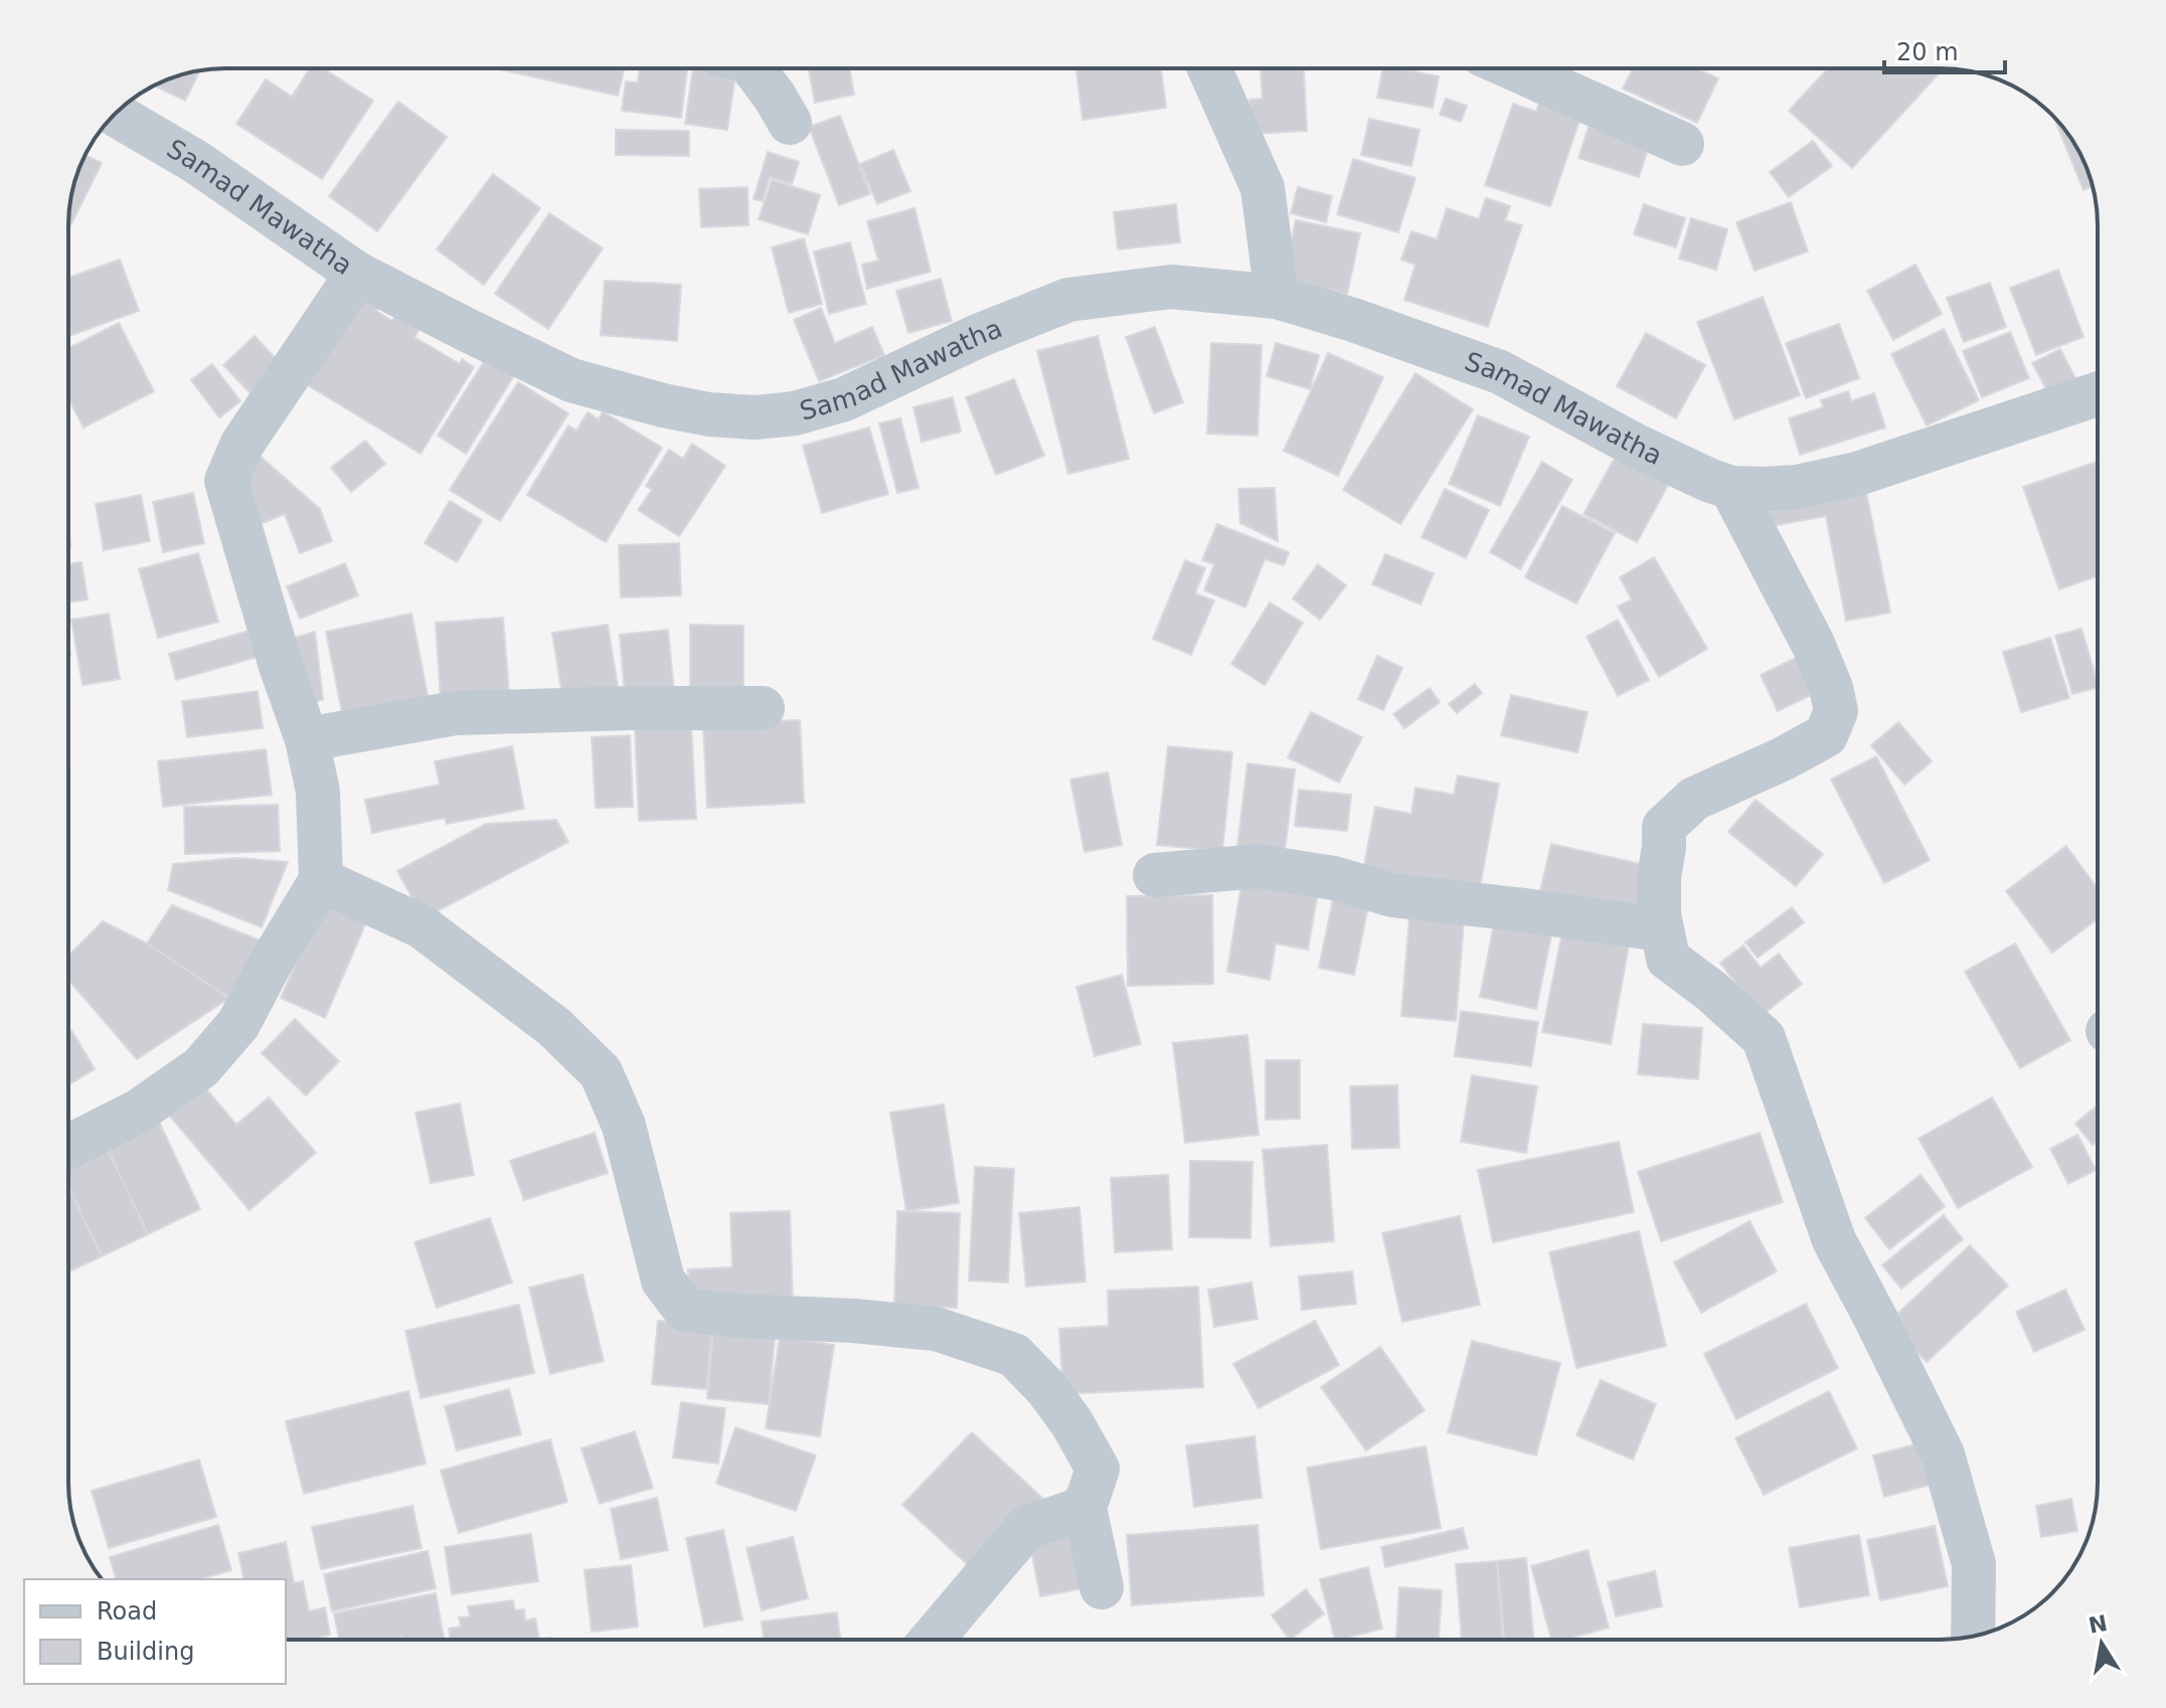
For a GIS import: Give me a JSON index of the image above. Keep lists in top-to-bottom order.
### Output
{
  "streets": {
    "street": ["Samad Mawatha"]
  },
  "legend": ["Road", "Building"],
  "scale_bar": "20 m",
  "north": "top"
}
